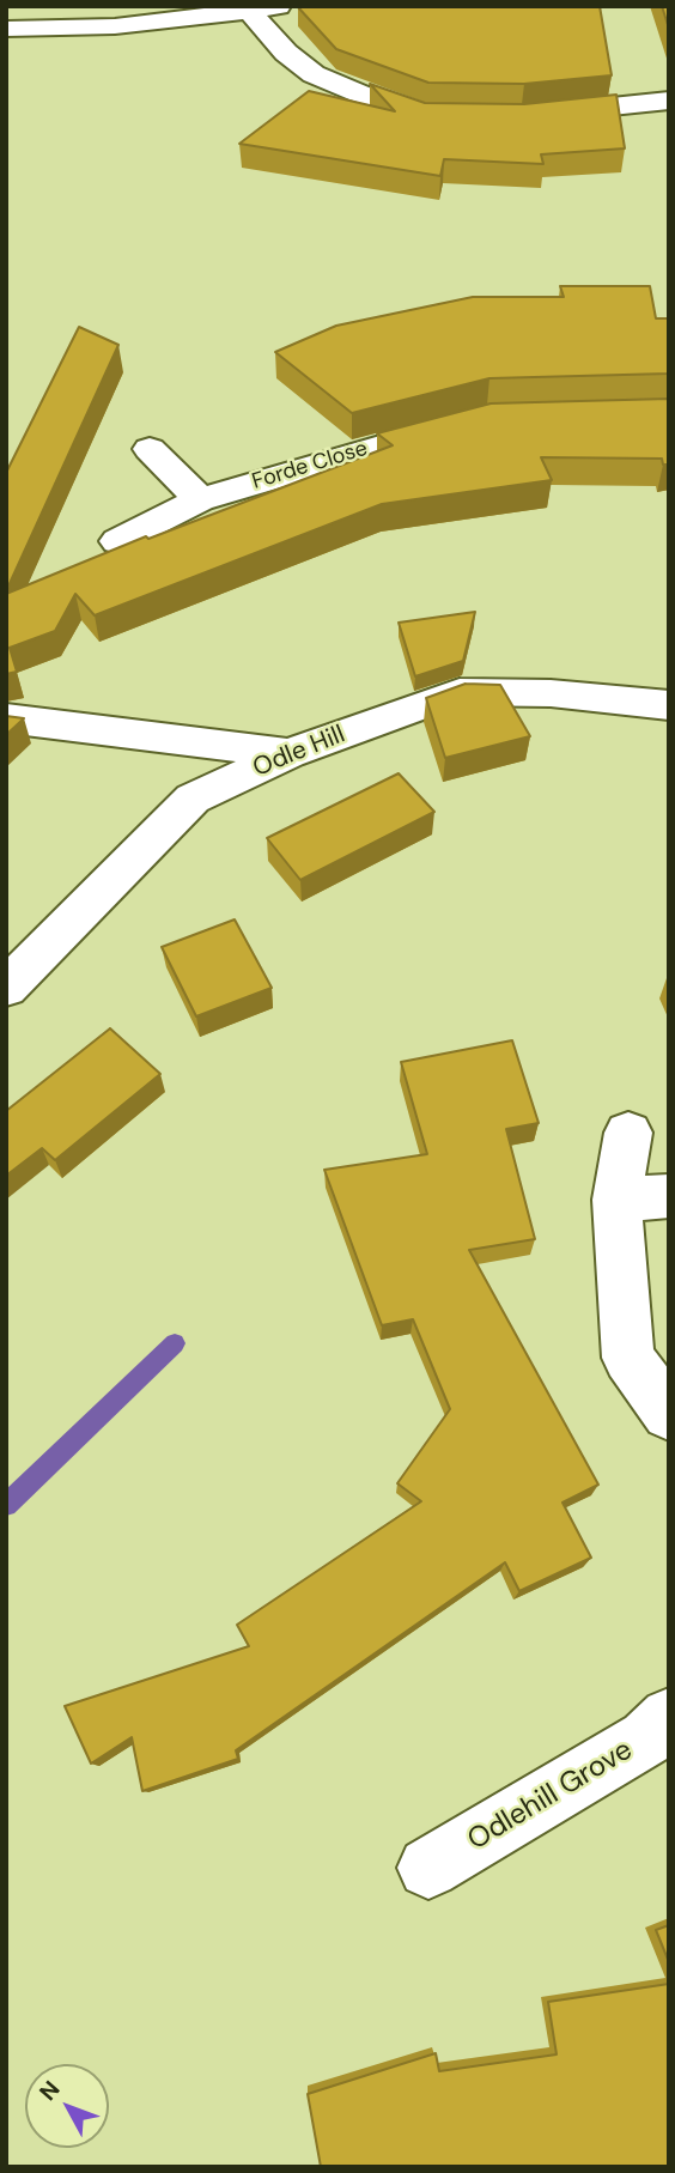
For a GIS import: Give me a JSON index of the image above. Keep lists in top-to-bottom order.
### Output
{
  "streets": {
    "street": ["Forde Close", "Odle Hill", "Odlehill Grove"]
  },
  "north": "top left"
}
